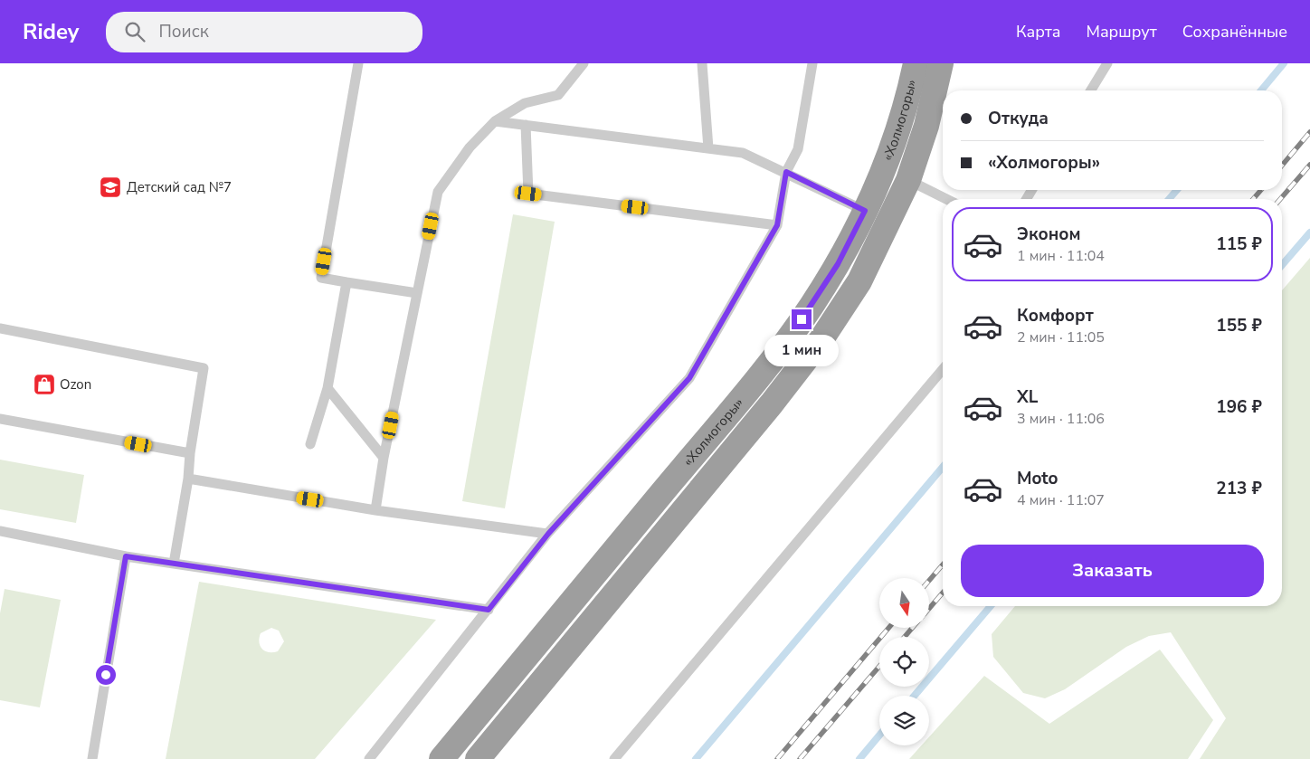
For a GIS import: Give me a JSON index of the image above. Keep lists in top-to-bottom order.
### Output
{
  "streets": {
    "highway": ["«Холмогоры»"]
  },
  "places": {
    "school or university": ["Детский сад №7"],
    "shop": ["Ozon"]
  },
  "north": "bottom",
  "page": {
    "header": "Ridey",
    "search": "Поиск",
    "nav": ["Карта", "Маршрут", "Сохранённые"],
    "banner": ["Откуда", "«Холмогоры»"],
    "list": [
      {
        "name": "Эконом",
        "note": "1 мин · 11:04",
        "value": "115 ₽"
      },
      {
        "name": "Комфорт",
        "note": "2 мин · 11:05",
        "value": "155 ₽"
      },
      {
        "name": "XL",
        "note": "3 мин · 11:06",
        "value": "196 ₽"
      },
      {
        "name": "Moto",
        "note": "4 мин · 11:07",
        "value": "213 ₽"
      }
    ],
    "bubble": "1 мин",
    "buttons": "Заказать"
  }
}
